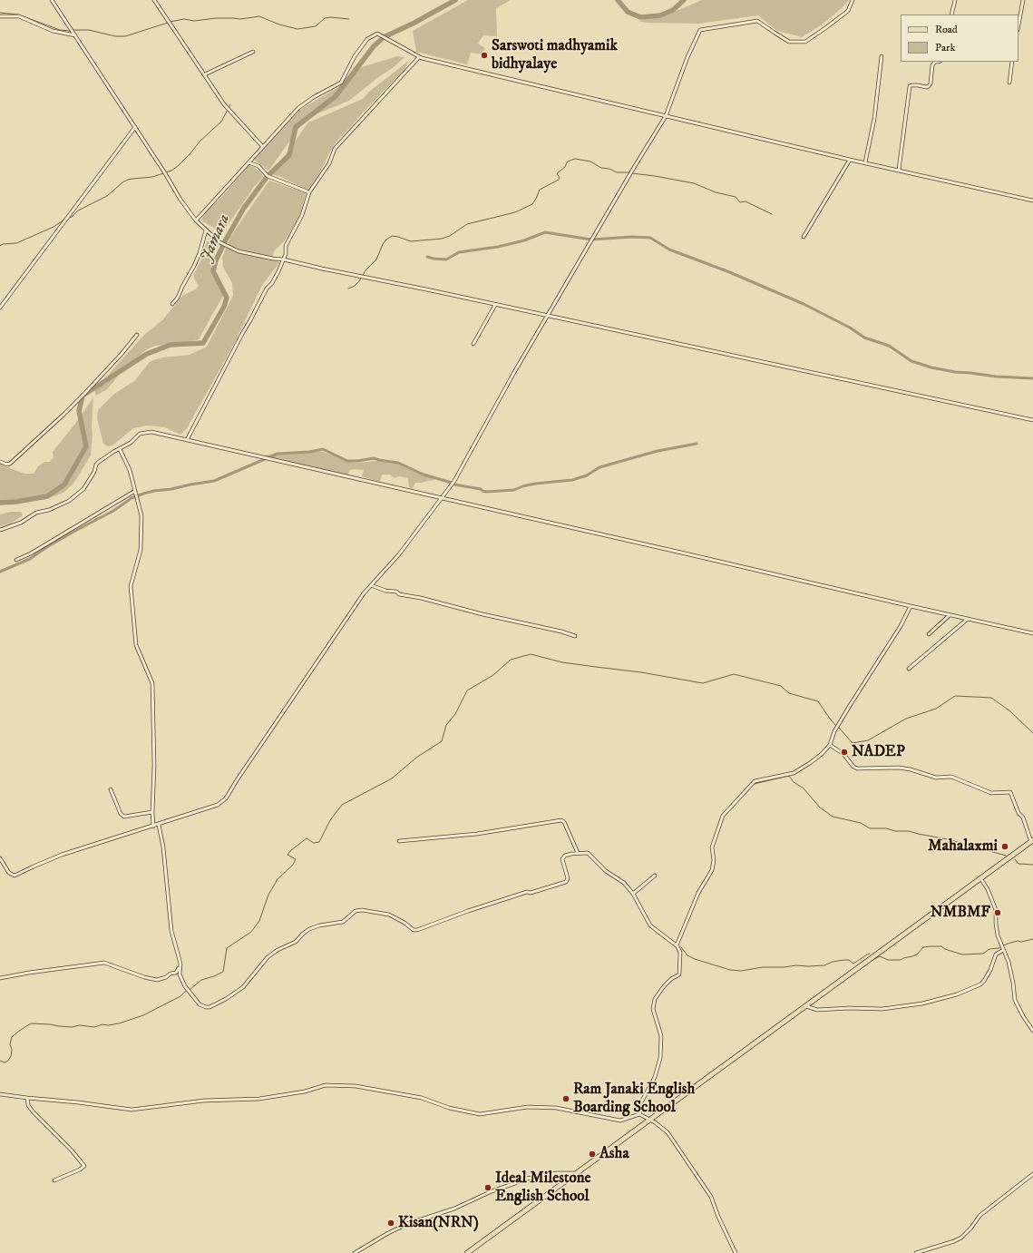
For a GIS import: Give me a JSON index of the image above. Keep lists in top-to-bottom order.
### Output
{
  "water": ["Jamara"],
  "places": [
    "Sarswoti madhyamik bidhyalaye",
    "NADEP",
    "Mahalaxmi",
    "NMBMF",
    "Ram Janaki English Boarding School",
    "Asha",
    "Ideal Milestone English School",
    "Kisan(NRN)"
  ],
  "legend": ["Road", "Park"]
}
